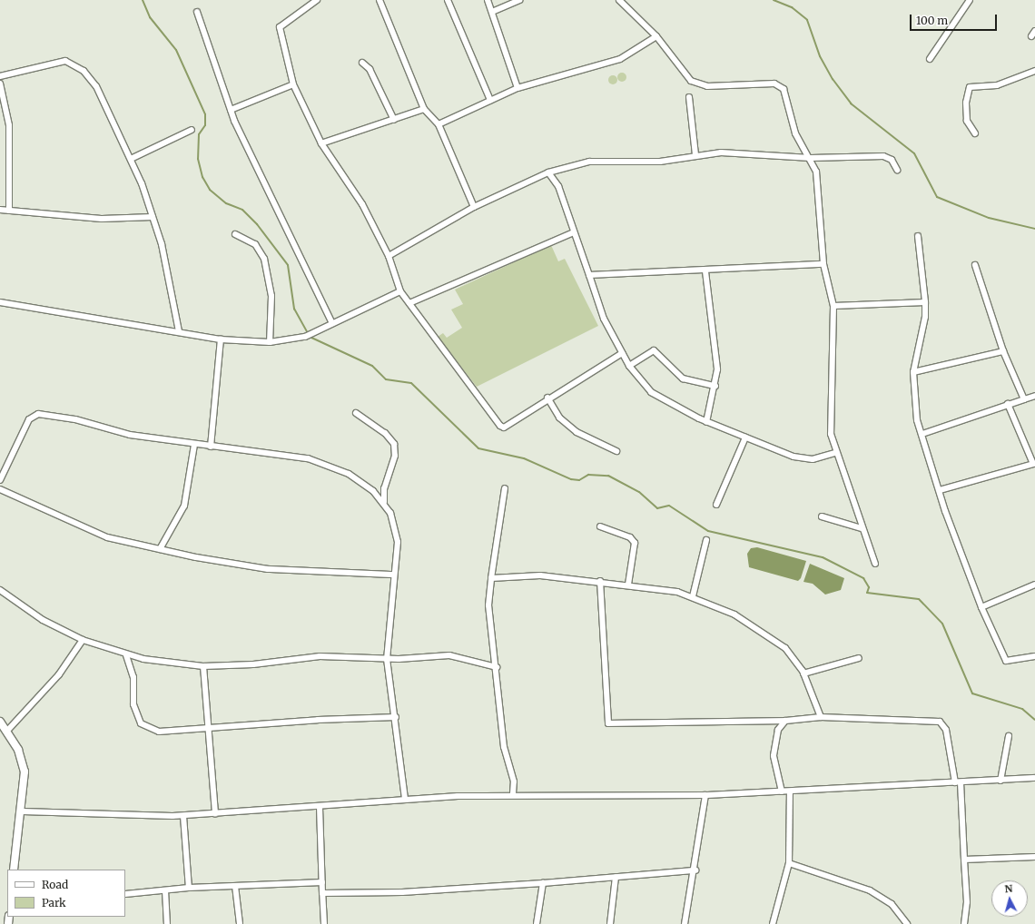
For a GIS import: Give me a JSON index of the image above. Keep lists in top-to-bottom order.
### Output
{
  "legend": ["Road", "Park"],
  "scale_bar": "100 m",
  "north": "top"
}
